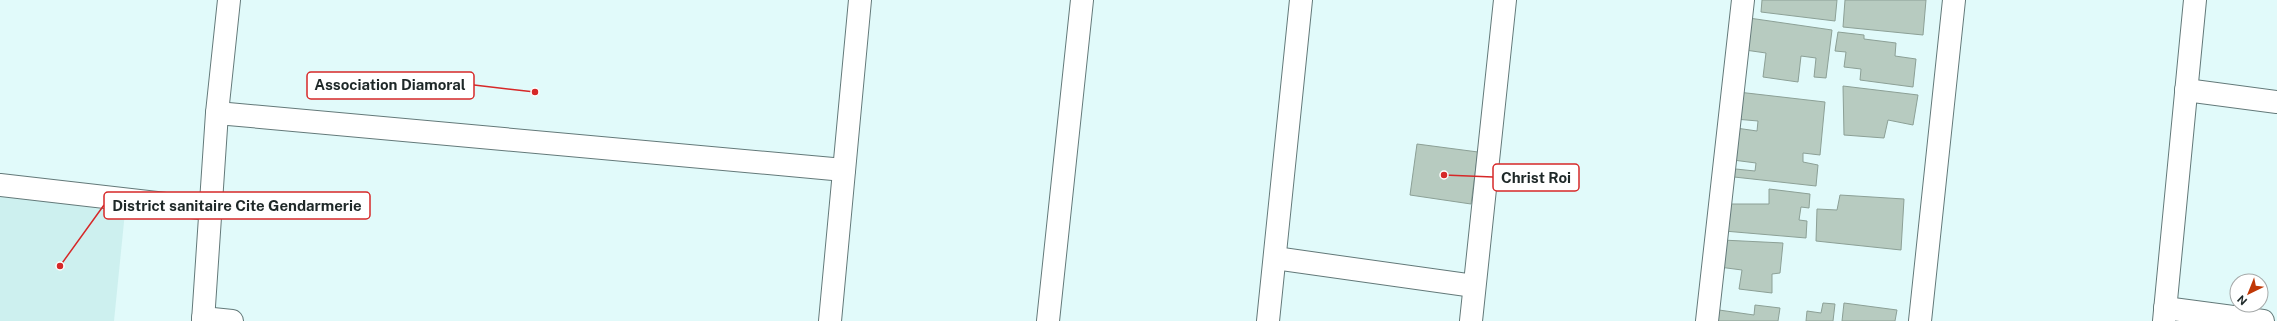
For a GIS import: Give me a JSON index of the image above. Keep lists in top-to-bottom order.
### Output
{
  "places": ["Association Diamoral", "Christ Roi", "District sanitaire Cite Gendarmerie"],
  "north": "bottom left"
}
